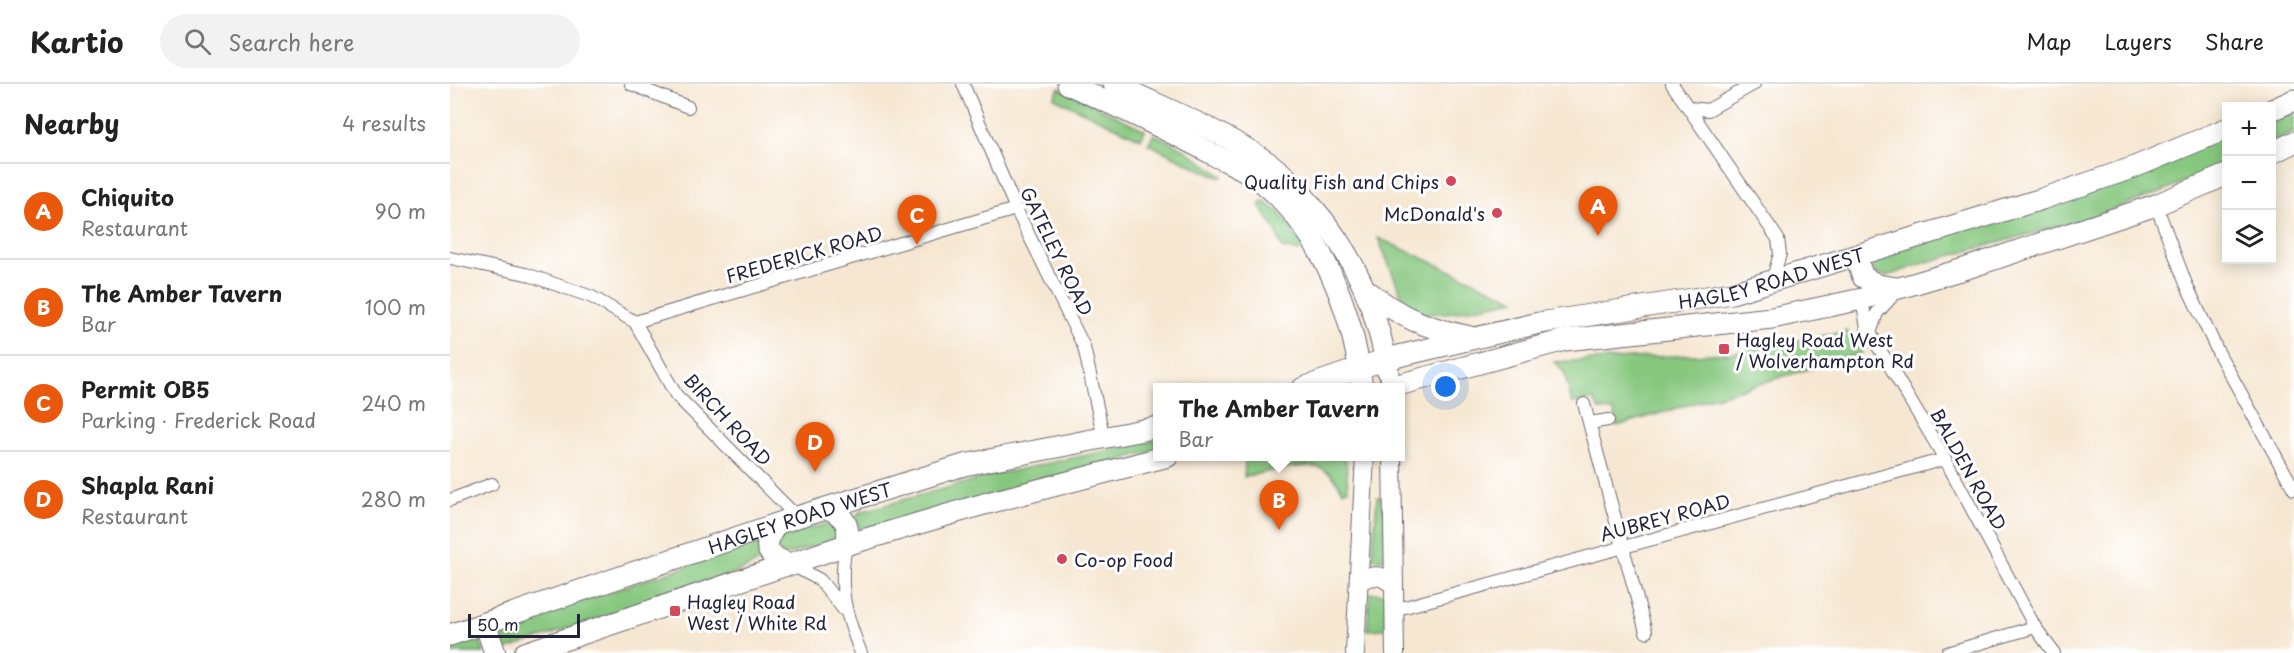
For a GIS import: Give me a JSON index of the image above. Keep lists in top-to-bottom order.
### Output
{
  "streets": {
    "highway": ["HAGLEY ROAD WEST"],
    "street": [
      "GATELEY ROAD",
      "FREDERICK ROAD",
      "BIRCH ROAD",
      "BALDEN ROAD",
      "AUBREY ROAD"
    ]
  },
  "crossings": [
    ["GATELEY ROAD", "FREDERICK ROAD"],
    ["GATELEY ROAD", "HAGLEY ROAD WEST"],
    ["FREDERICK ROAD", "BIRCH ROAD"],
    ["HAGLEY ROAD WEST", "BIRCH ROAD"],
    ["HAGLEY ROAD WEST", "BALDEN ROAD"],
    ["BALDEN ROAD", "AUBREY ROAD"]
  ],
  "places": {
    "other": ["Quality Fish and Chips", "McDonald's", "Co-op Food"],
    "transit": ["Hagley Road West / Wolverhampton Rd", "Hagley Road West / White Rd"]
  },
  "scale_bar": "50 m",
  "page": {
    "header": "Kartio",
    "search": "Search here",
    "nav": ["Map", "Layers", "Share"],
    "heading": ["Nearby", "4 results"],
    "map_buttons": ["+", "−"],
    "list": [
      {
        "mark": "A",
        "name": "Chiquito",
        "note": "Restaurant",
        "value": "90 m"
      },
      {
        "mark": "B",
        "name": "The Amber Tavern",
        "note": "Bar",
        "value": "100 m"
      },
      {
        "mark": "C",
        "name": "Permit OB5",
        "note": "Parking · Frederick Road",
        "value": "240 m"
      },
      {
        "mark": "D",
        "name": "Shapla Rani",
        "note": "Restaurant",
        "value": "280 m"
      }
    ],
    "pins": [
      "A",
      "C",
      "D",
      "B"
    ],
    "popup": ["The Amber Tavern", "Bar"],
    "scale": "50 m"
  }
}
